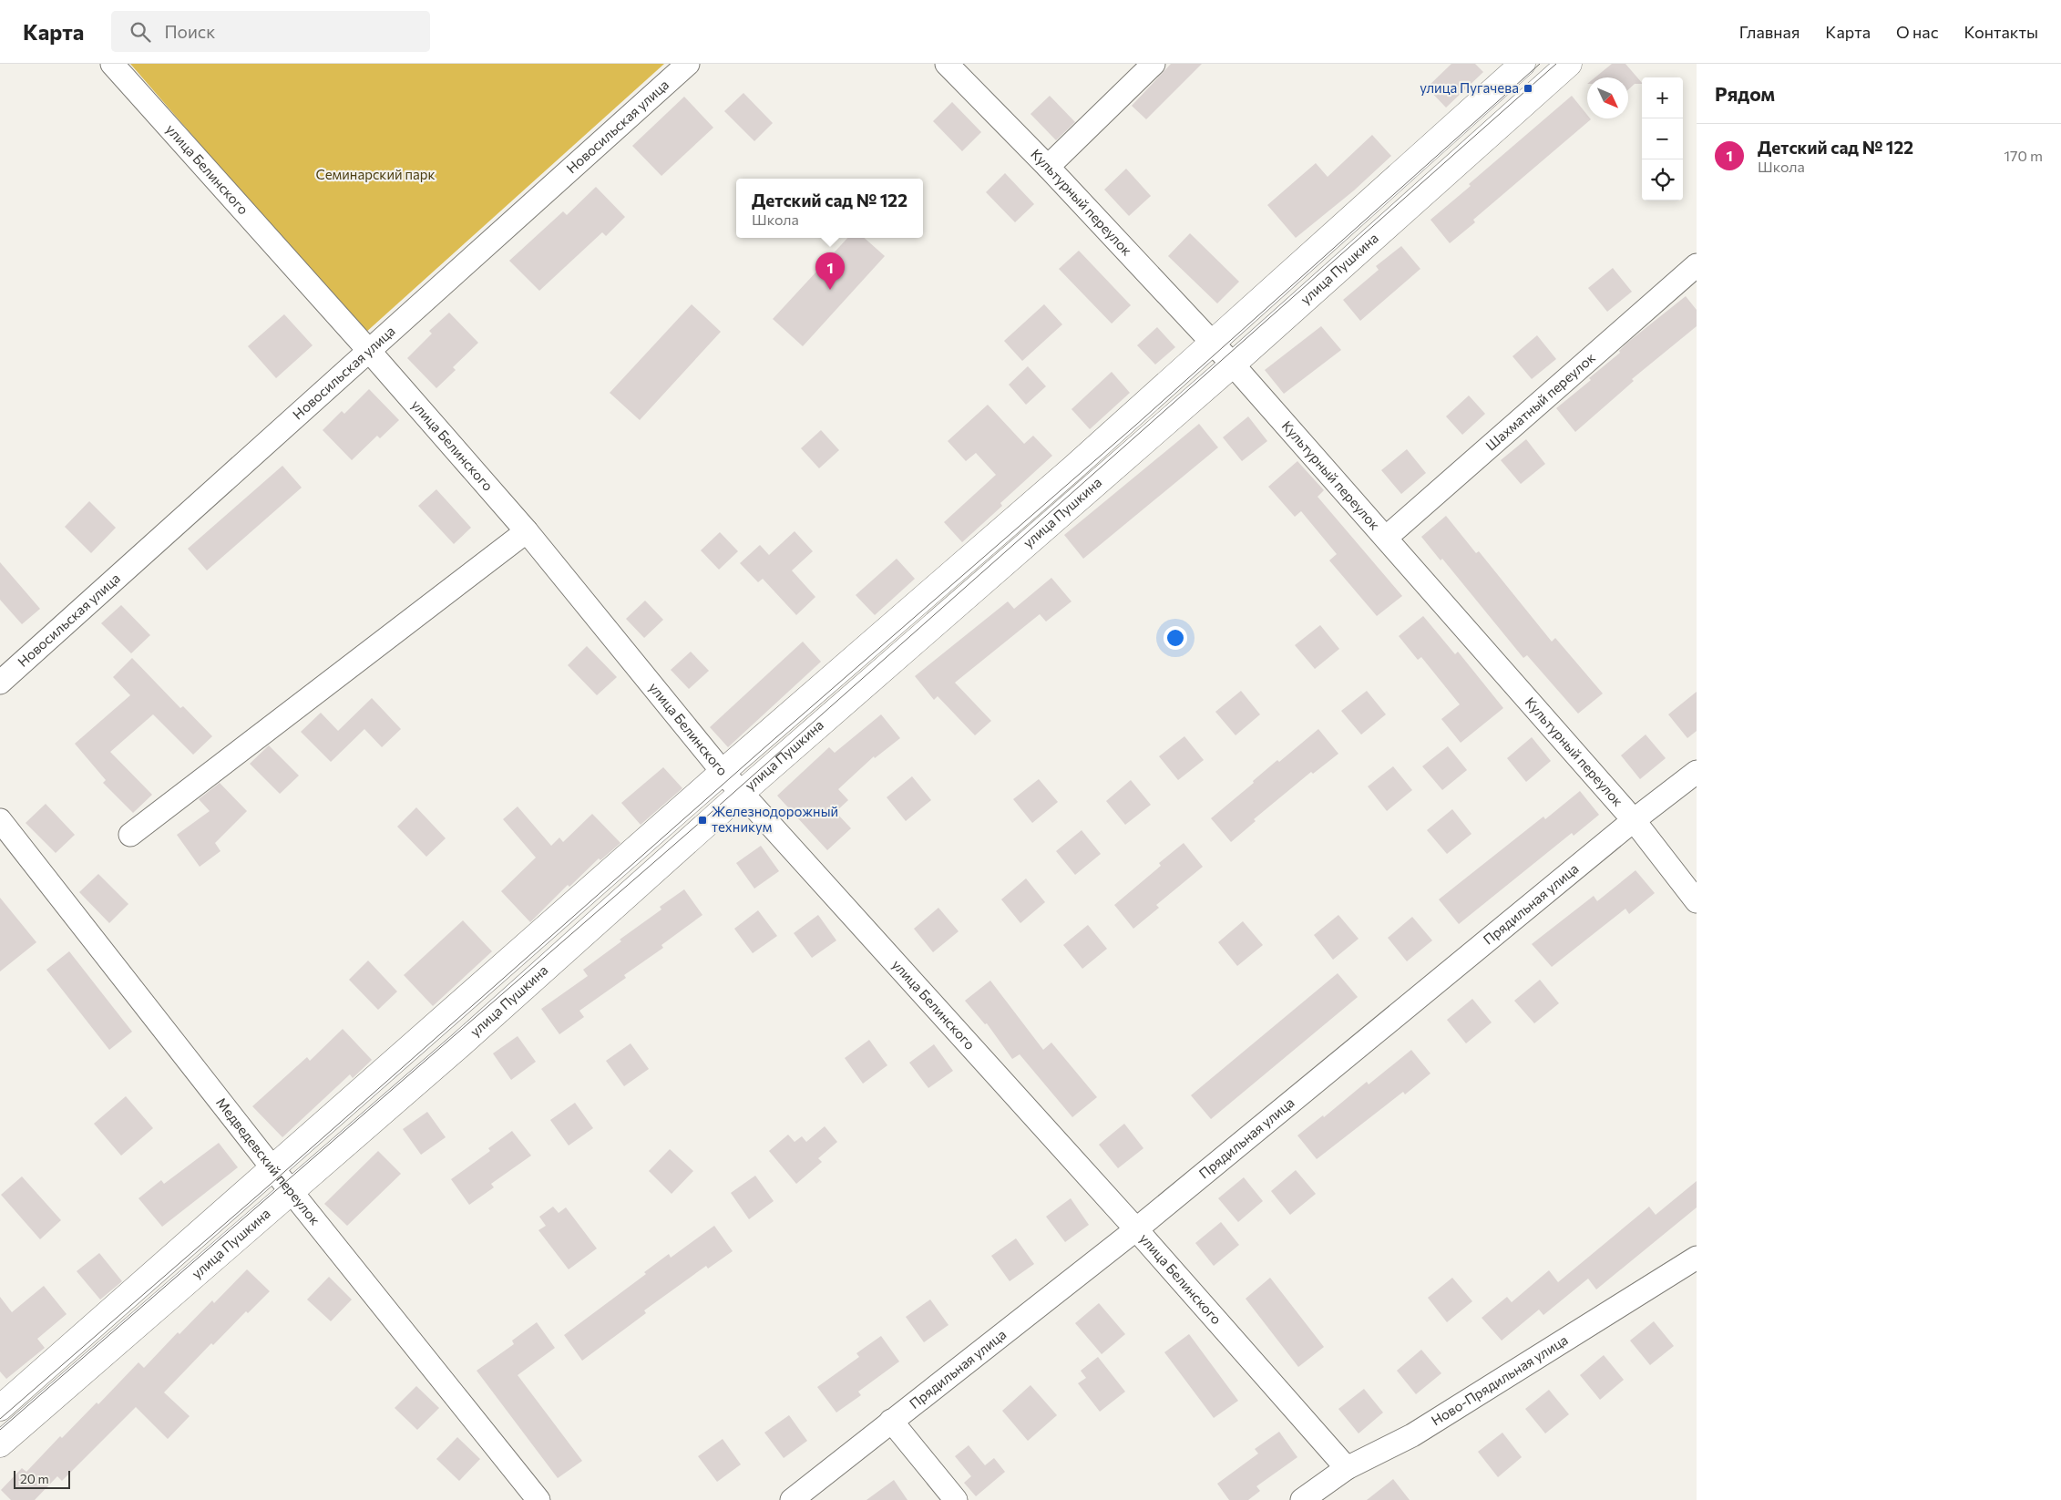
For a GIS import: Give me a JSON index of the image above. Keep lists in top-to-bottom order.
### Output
{
  "streets": {
    "main road": ["улица Пушкина"],
    "street": [
      "Новосильская улица",
      "улица Белинского",
      "Культурный переулок",
      "Шахматный переулок",
      "Прядильная улица",
      "Медведевский переулок",
      "Ново-Прядильная улица"
    ]
  },
  "crossings": [
    ["Новосильская улица", "улица Белинского"],
    ["улица Белинского", "улица Пушкина"],
    ["улица Белинского", "Прядильная улица"],
    ["улица Белинского", "Ново-Прядильная улица"],
    ["Культурный переулок", "улица Пушкина"],
    ["Культурный переулок", "Шахматный переулок"],
    ["Культурный переулок", "Прядильная улица"],
    ["улица Пушкина", "Медведевский переулок"]
  ],
  "parks": ["Семинарский парк"],
  "places": {
    "transit": ["улица Пугачева", "Железнодорожный техникум"]
  },
  "scale_bar": "20 m",
  "north": "bottom right",
  "page": {
    "header": "Карта",
    "search": "Поиск",
    "nav": [
      "Главная",
      "Карта",
      "О нас",
      "Контакты"
    ],
    "heading": "Рядом",
    "map_buttons": ["+", "−"],
    "list": [
      {
        "mark": "1",
        "name": "Детский сад № 122",
        "note": "Школа",
        "value": "170 m"
      }
    ],
    "popup": ["Детский сад № 122", "Школа"],
    "pins": "1",
    "scale": "20 m"
  }
}
